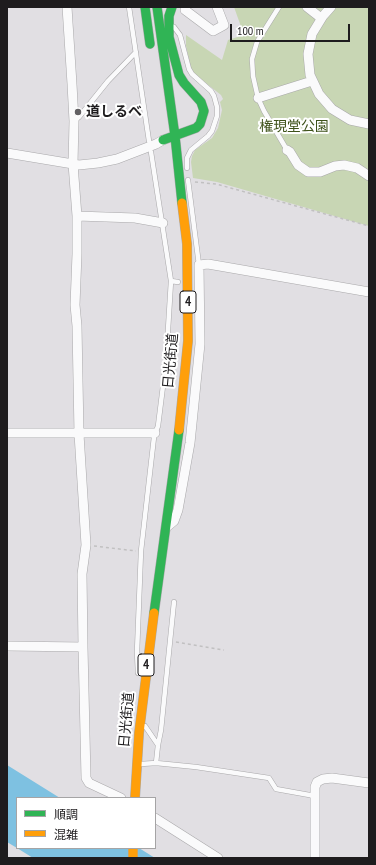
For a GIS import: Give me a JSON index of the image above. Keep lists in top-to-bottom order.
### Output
{
  "streets": {
    "main road": ["4", "日光街道"]
  },
  "parks": ["権現堂公園"],
  "places": ["道しるべ"],
  "legend": ["順調", "混雑"],
  "scale_bar": "100 m"
}
